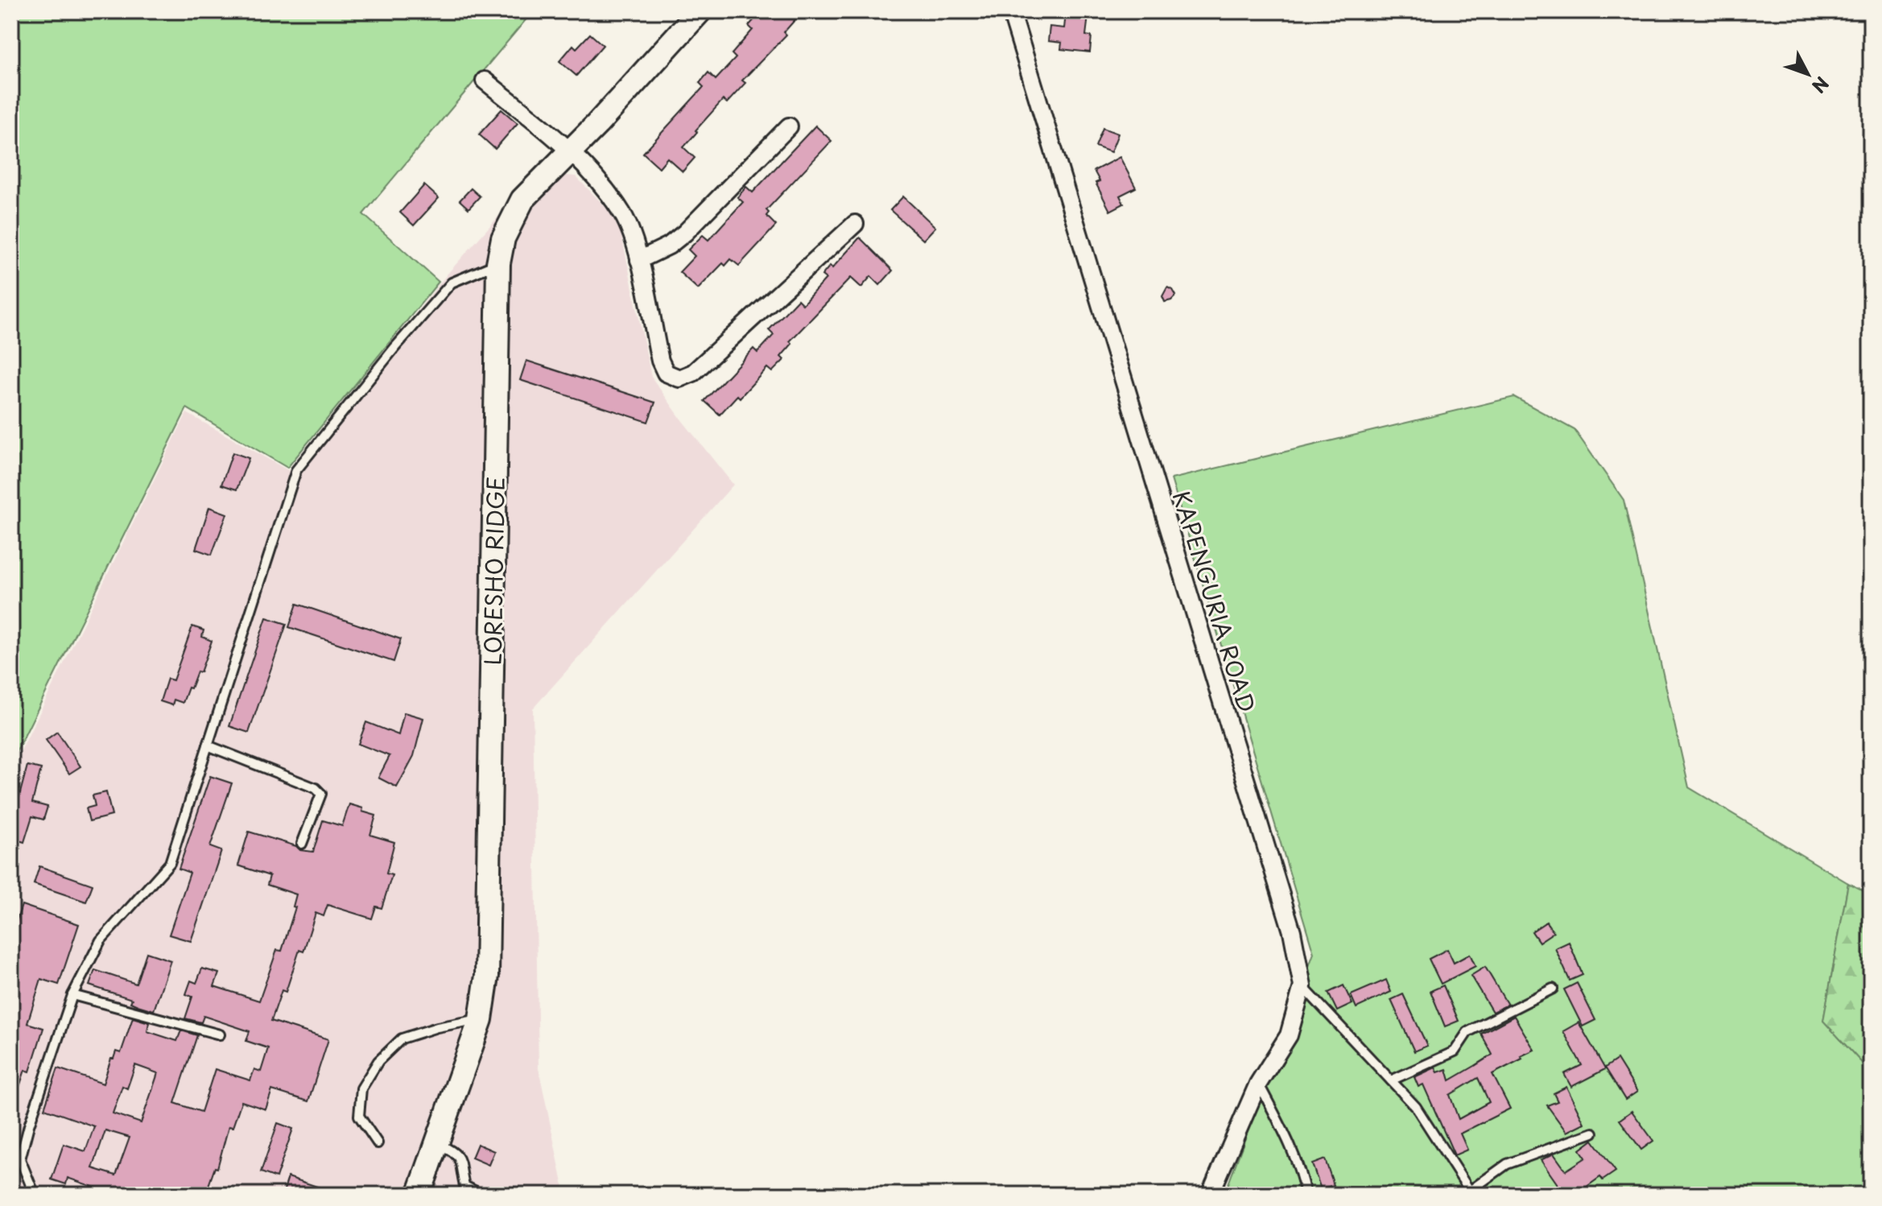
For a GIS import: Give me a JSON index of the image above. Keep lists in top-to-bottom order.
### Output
{
  "streets": {
    "street": ["LORESHO RIDGE", "KAPENGURIA ROAD"]
  },
  "north": "bottom right"
}
